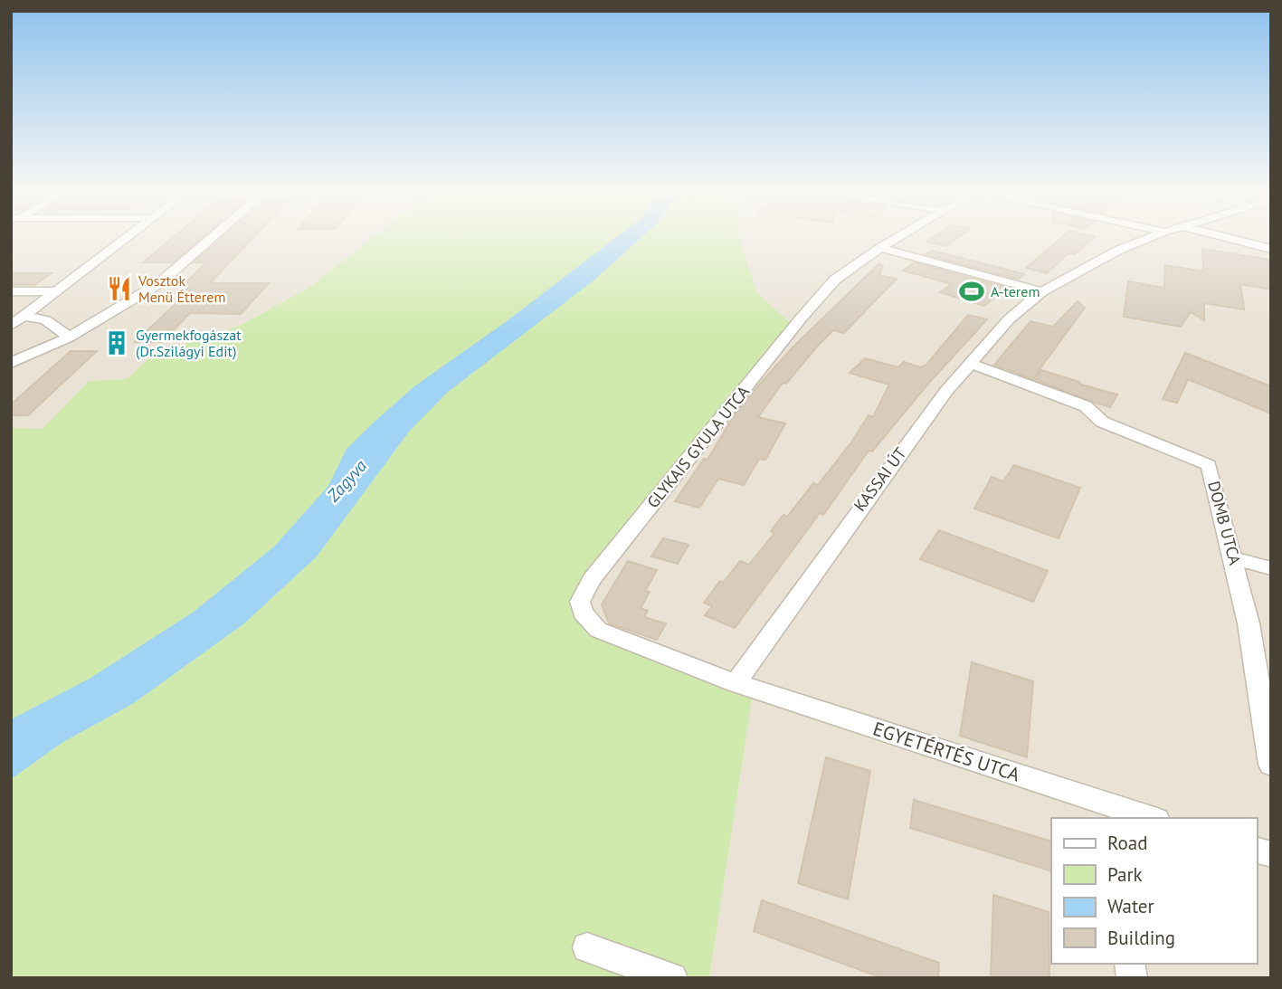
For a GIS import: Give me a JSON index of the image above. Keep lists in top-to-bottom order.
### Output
{
  "streets": {
    "street": [
      "GLYKAIS GYULA UTCA",
      "KASSAI ÚT",
      "DOMB UTCA",
      "EGYETÉRTÉS UTCA"
    ]
  },
  "crossings": [
    ["GLYKAIS GYULA UTCA", "KASSAI ÚT"],
    ["GLYKAIS GYULA UTCA", "EGYETÉRTÉS UTCA"],
    ["KASSAI ÚT", "DOMB UTCA"],
    ["KASSAI ÚT", "EGYETÉRTÉS UTCA"]
  ],
  "water": ["Zagyva"],
  "places": {
    "restaurant": ["Vosztok Menü Étterem"],
    "sports": ["A-terem"],
    "building": ["Gyermekfogászat (Dr.Szilágyi Edit)"]
  },
  "legend": [
    "Road",
    "Park",
    "Water",
    "Building"
  ]
}
